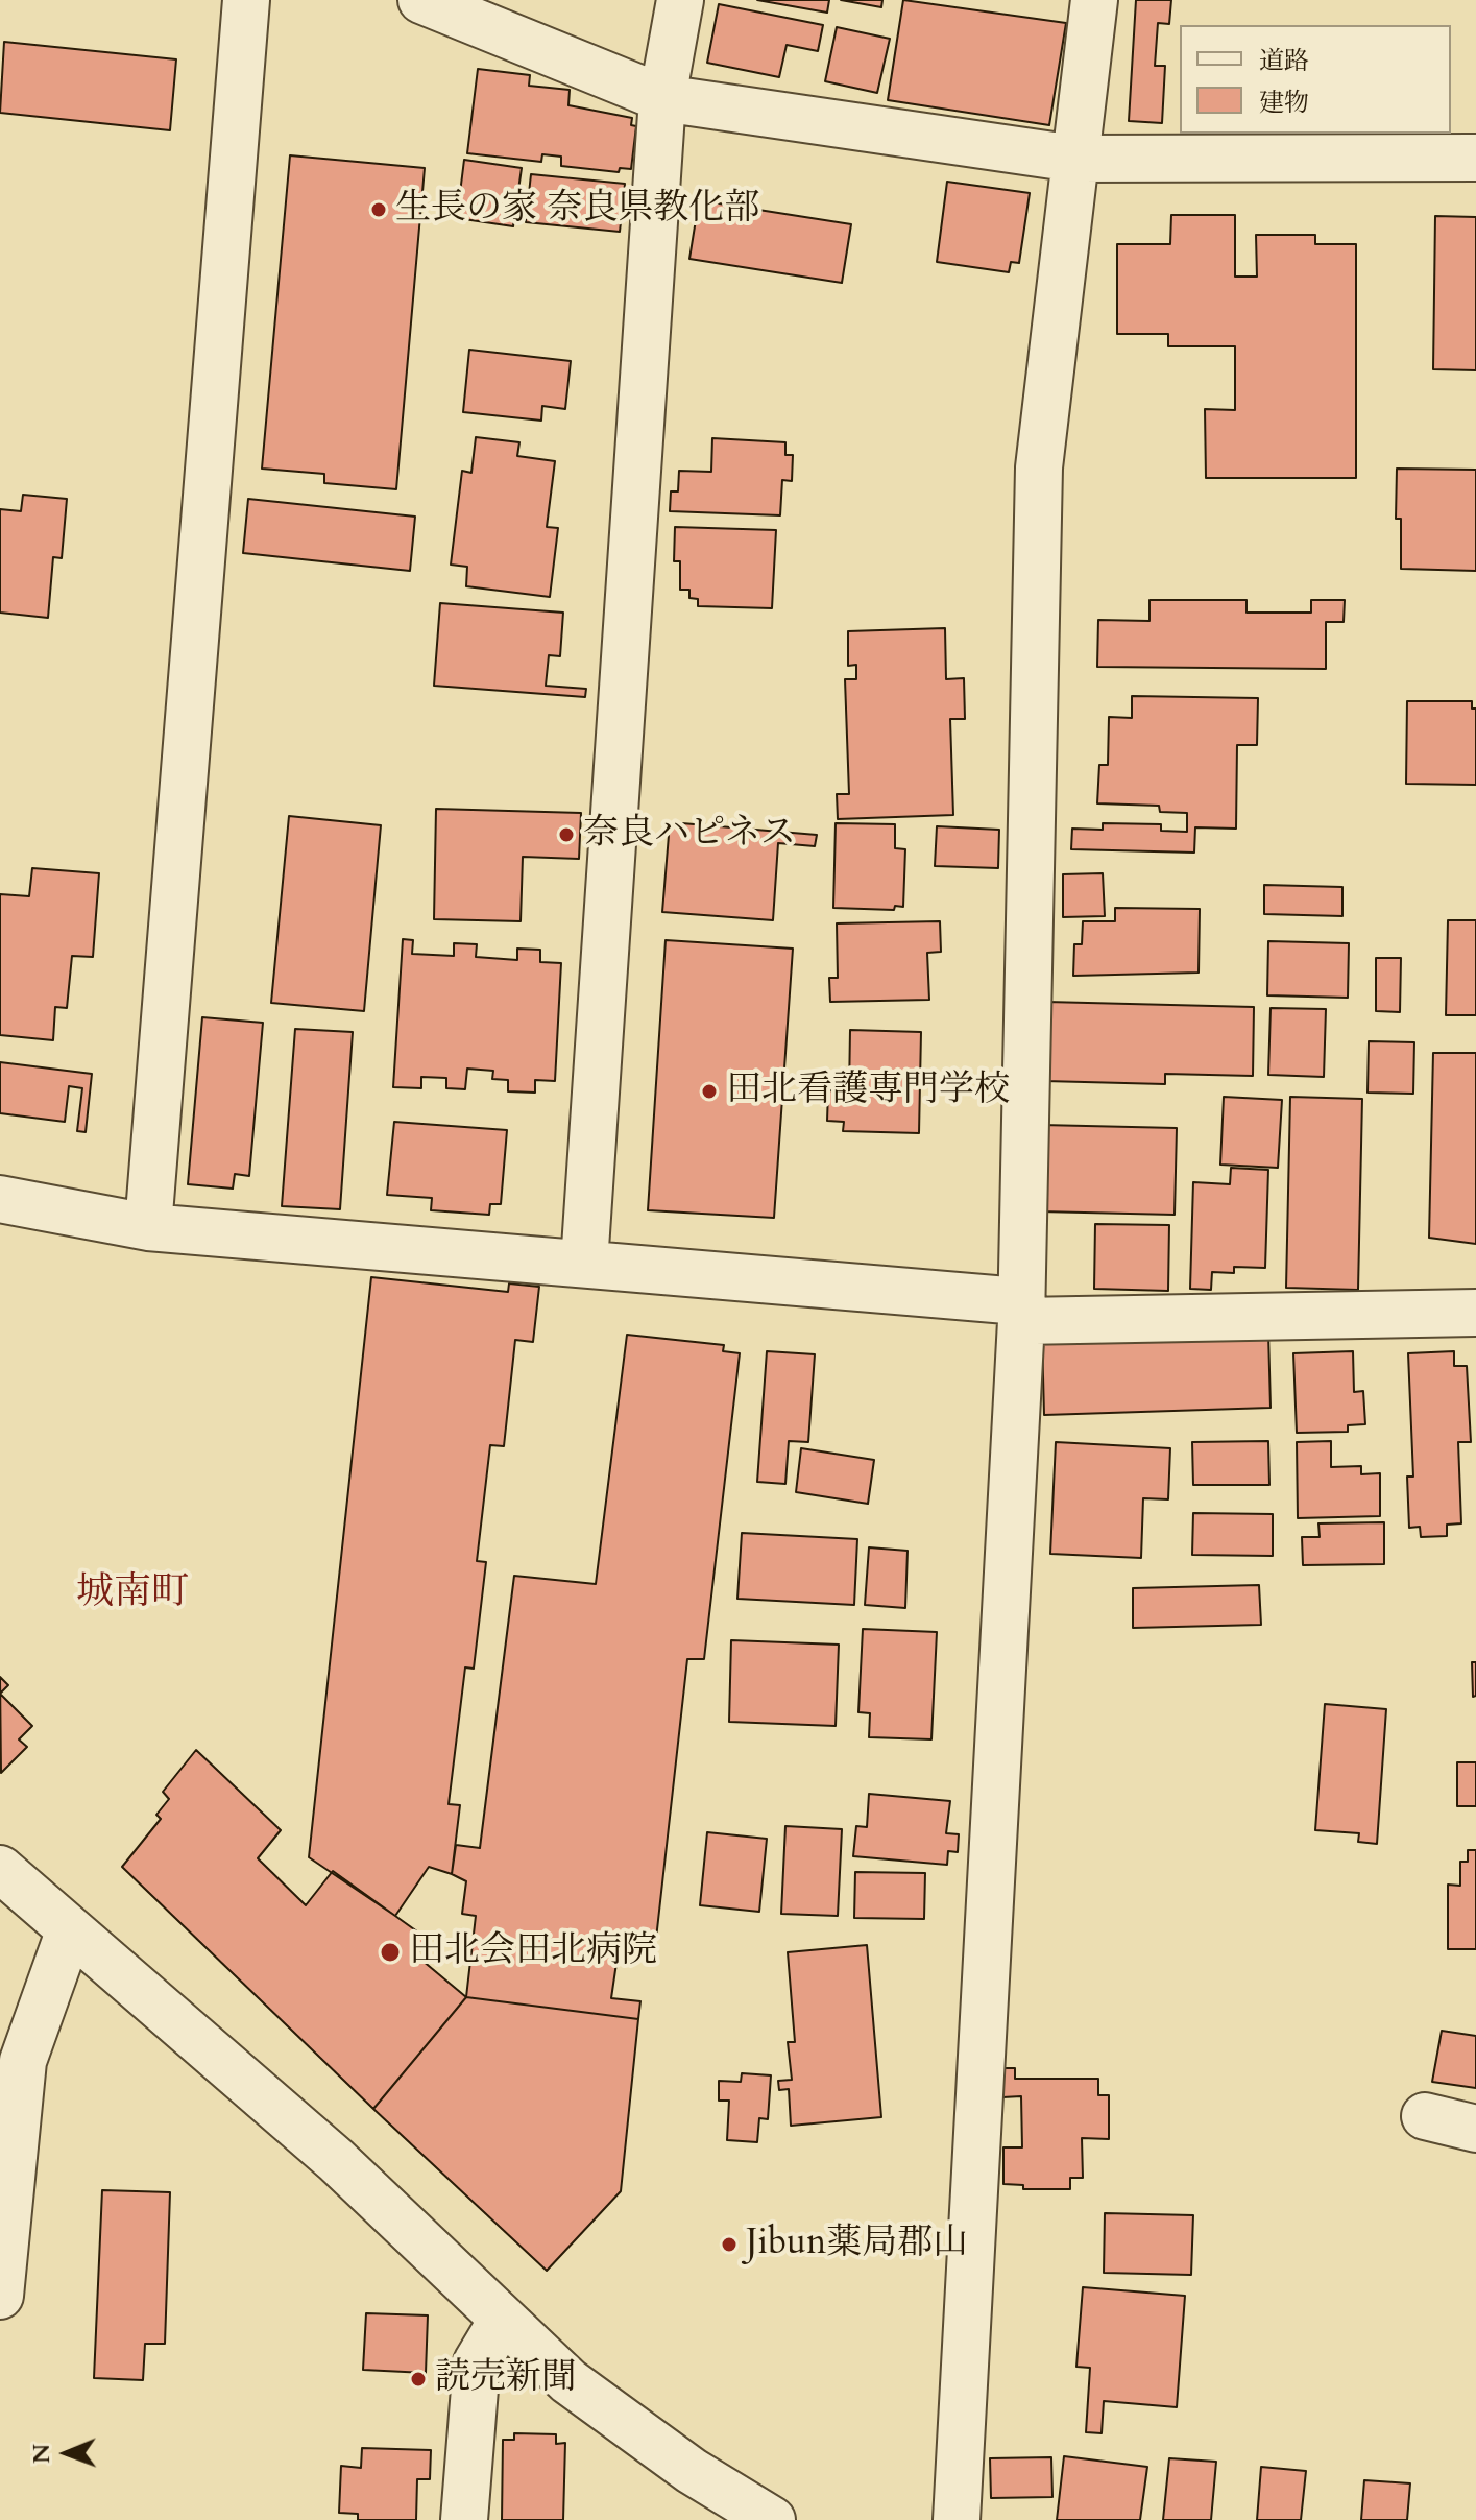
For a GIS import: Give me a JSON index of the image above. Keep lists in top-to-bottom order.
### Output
{
  "districts": ["城南町"],
  "places": [
    "生長の家 奈良県教化部",
    "奈良ハピネス",
    "田北看護専門学校",
    "田北会田北病院",
    "Jibun薬局郡山",
    "読売新聞"
  ],
  "legend": ["道路", "建物"],
  "north": "left"
}
